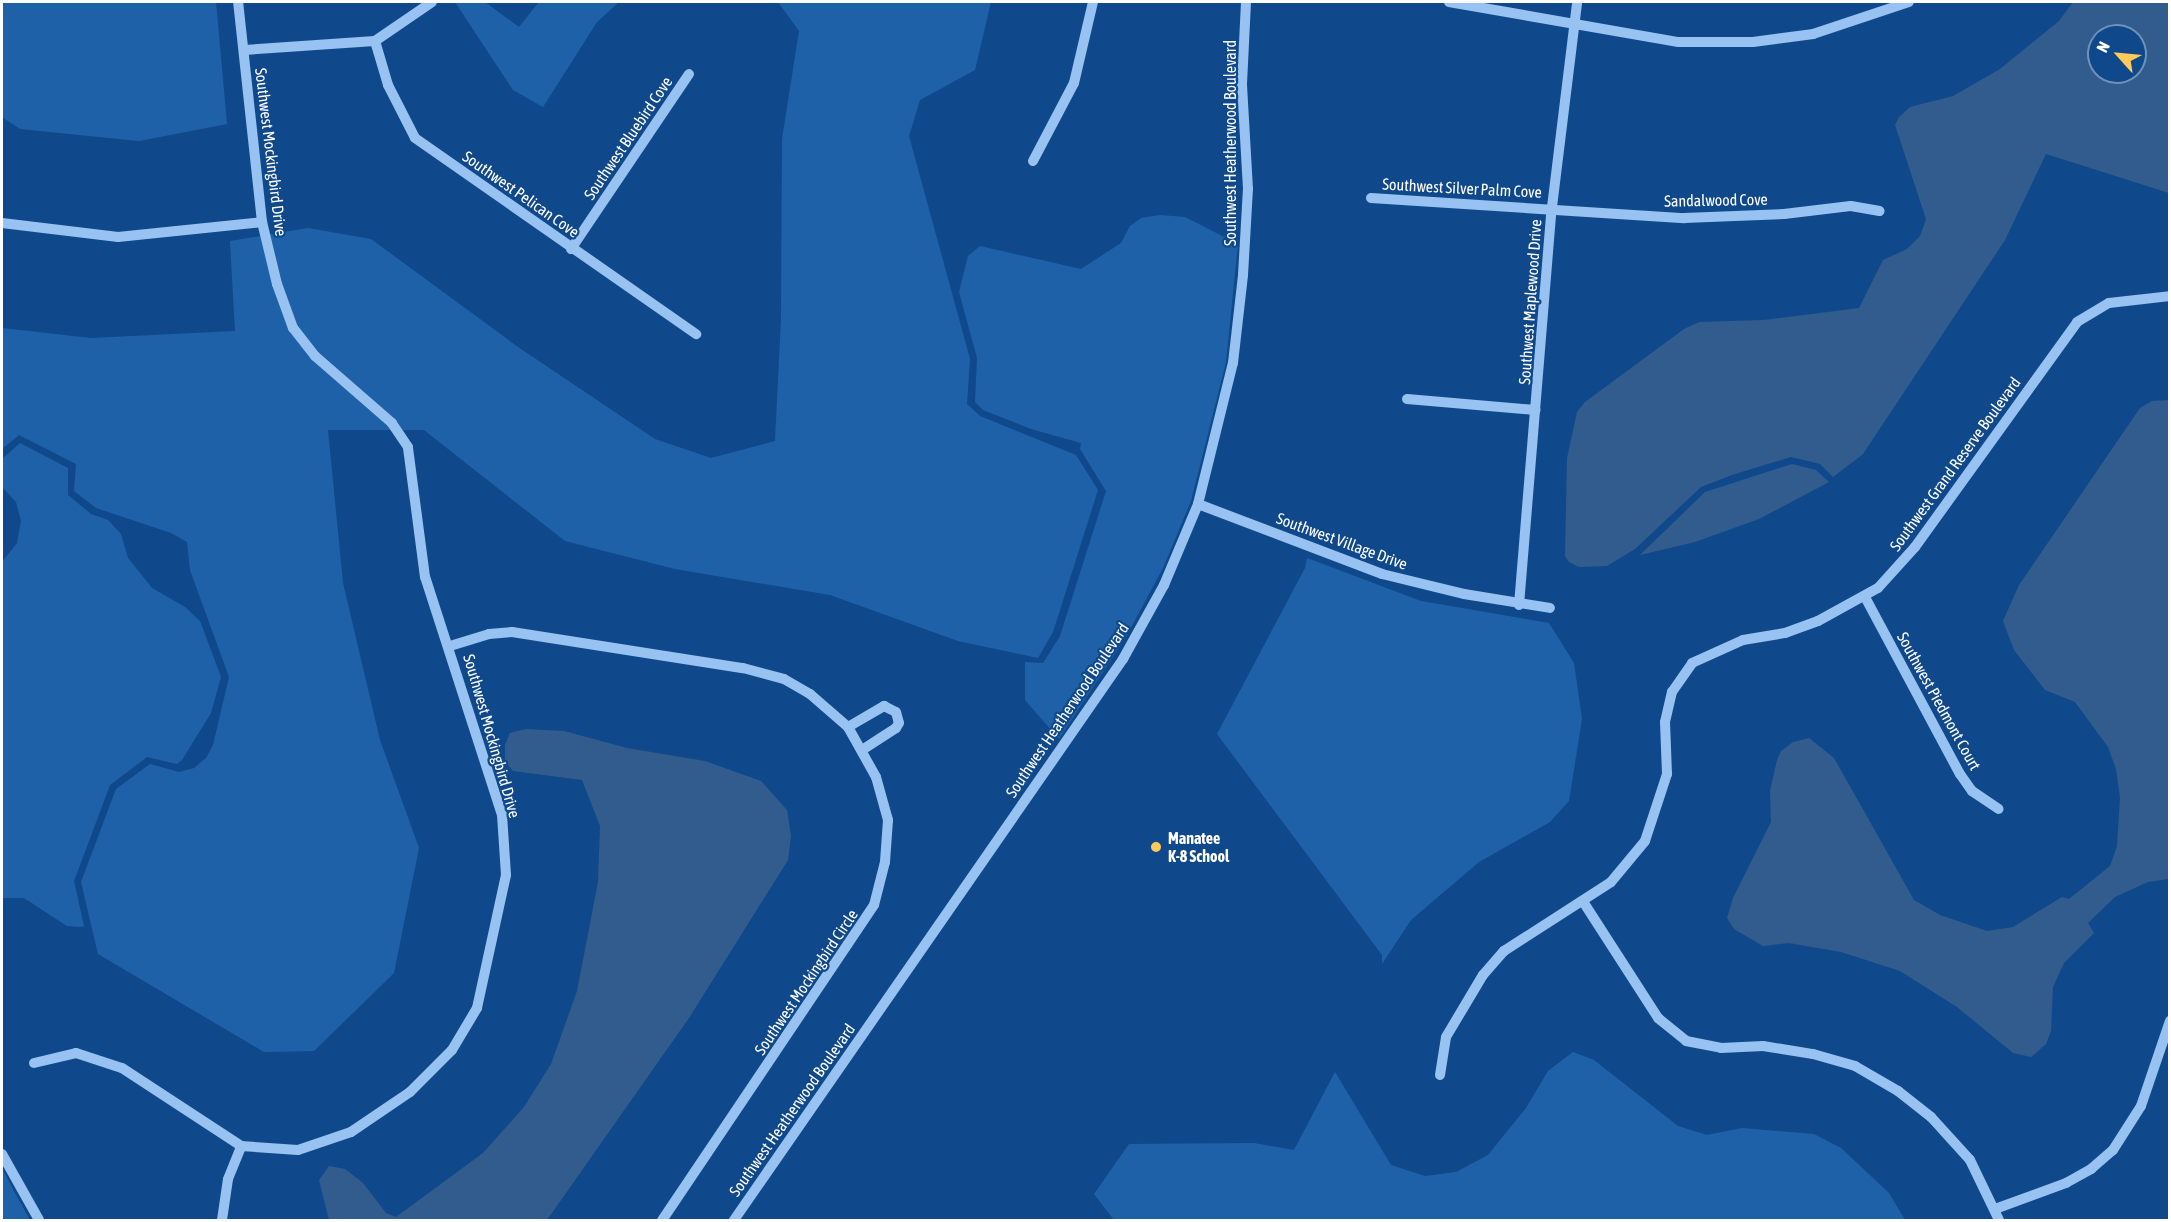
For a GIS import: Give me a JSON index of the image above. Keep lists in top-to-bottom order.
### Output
{
  "streets": {
    "street": [
      "Southwest Bluebird Cove",
      "Southwest Heatherwood Boulevard",
      "Southwest Mockingbird Drive",
      "Southwest Silver Palm Cove",
      "Southwest Pelican Cove",
      "Sandalwood Cove",
      "Southwest Maplewood Drive",
      "Southwest Grand Reserve Boulevard",
      "Southwest Village Drive",
      "Southwest Piedmont Court",
      "Southwest Mockingbird Circle"
    ]
  },
  "crossings": [
    ["Southwest Bluebird Cove", "Southwest Pelican Cove"],
    ["Southwest Heatherwood Boulevard", "Southwest Village Drive"],
    ["Southwest Mockingbird Drive", "Southwest Mockingbird Circle"],
    ["Southwest Silver Palm Cove", "Sandalwood Cove"],
    ["Southwest Silver Palm Cove", "Southwest Maplewood Drive"],
    ["Sandalwood Cove", "Southwest Maplewood Drive"],
    ["Southwest Maplewood Drive", "Southwest Village Drive"],
    ["Southwest Grand Reserve Boulevard", "Southwest Piedmont Court"]
  ],
  "places": ["Manatee K-8 School"],
  "north": "top left"
}
